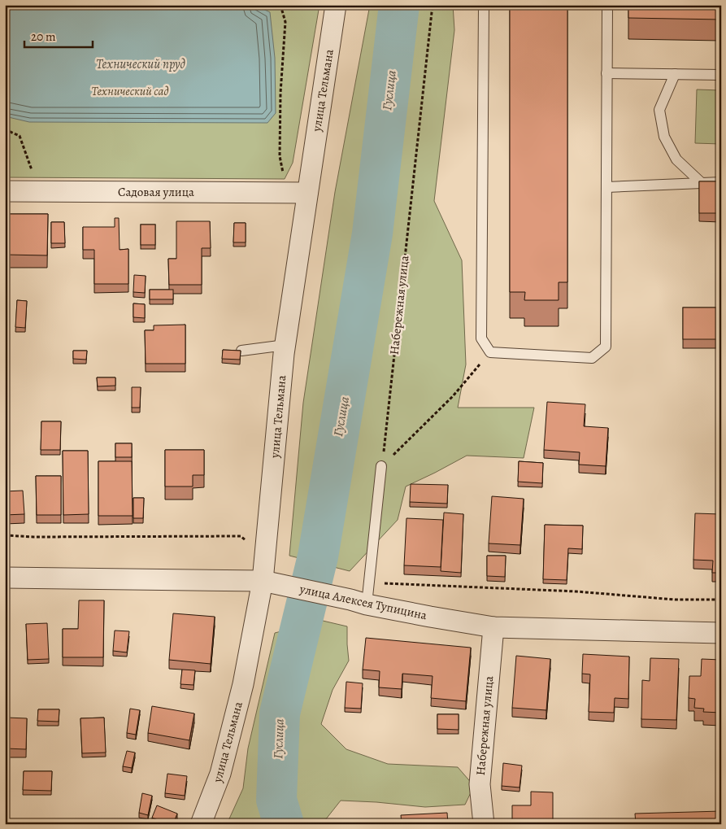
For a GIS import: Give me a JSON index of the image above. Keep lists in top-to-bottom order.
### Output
{
  "streets": {
    "street": [
      "улица Тельмана",
      "Садовая улица",
      "Набережная улица",
      "улица Алексея Тупицина"
    ]
  },
  "crossings": [
    ["улица Тельмана", "Садовая улица"],
    ["улица Тельмана", "улица Алексея Тупицина"],
    ["Набережная улица", "улица Алексея Тупицина"]
  ],
  "water": ["Технический пруд", "Гуслица"],
  "parks": ["Технический сад"],
  "scale_bar": "20 m"
}
